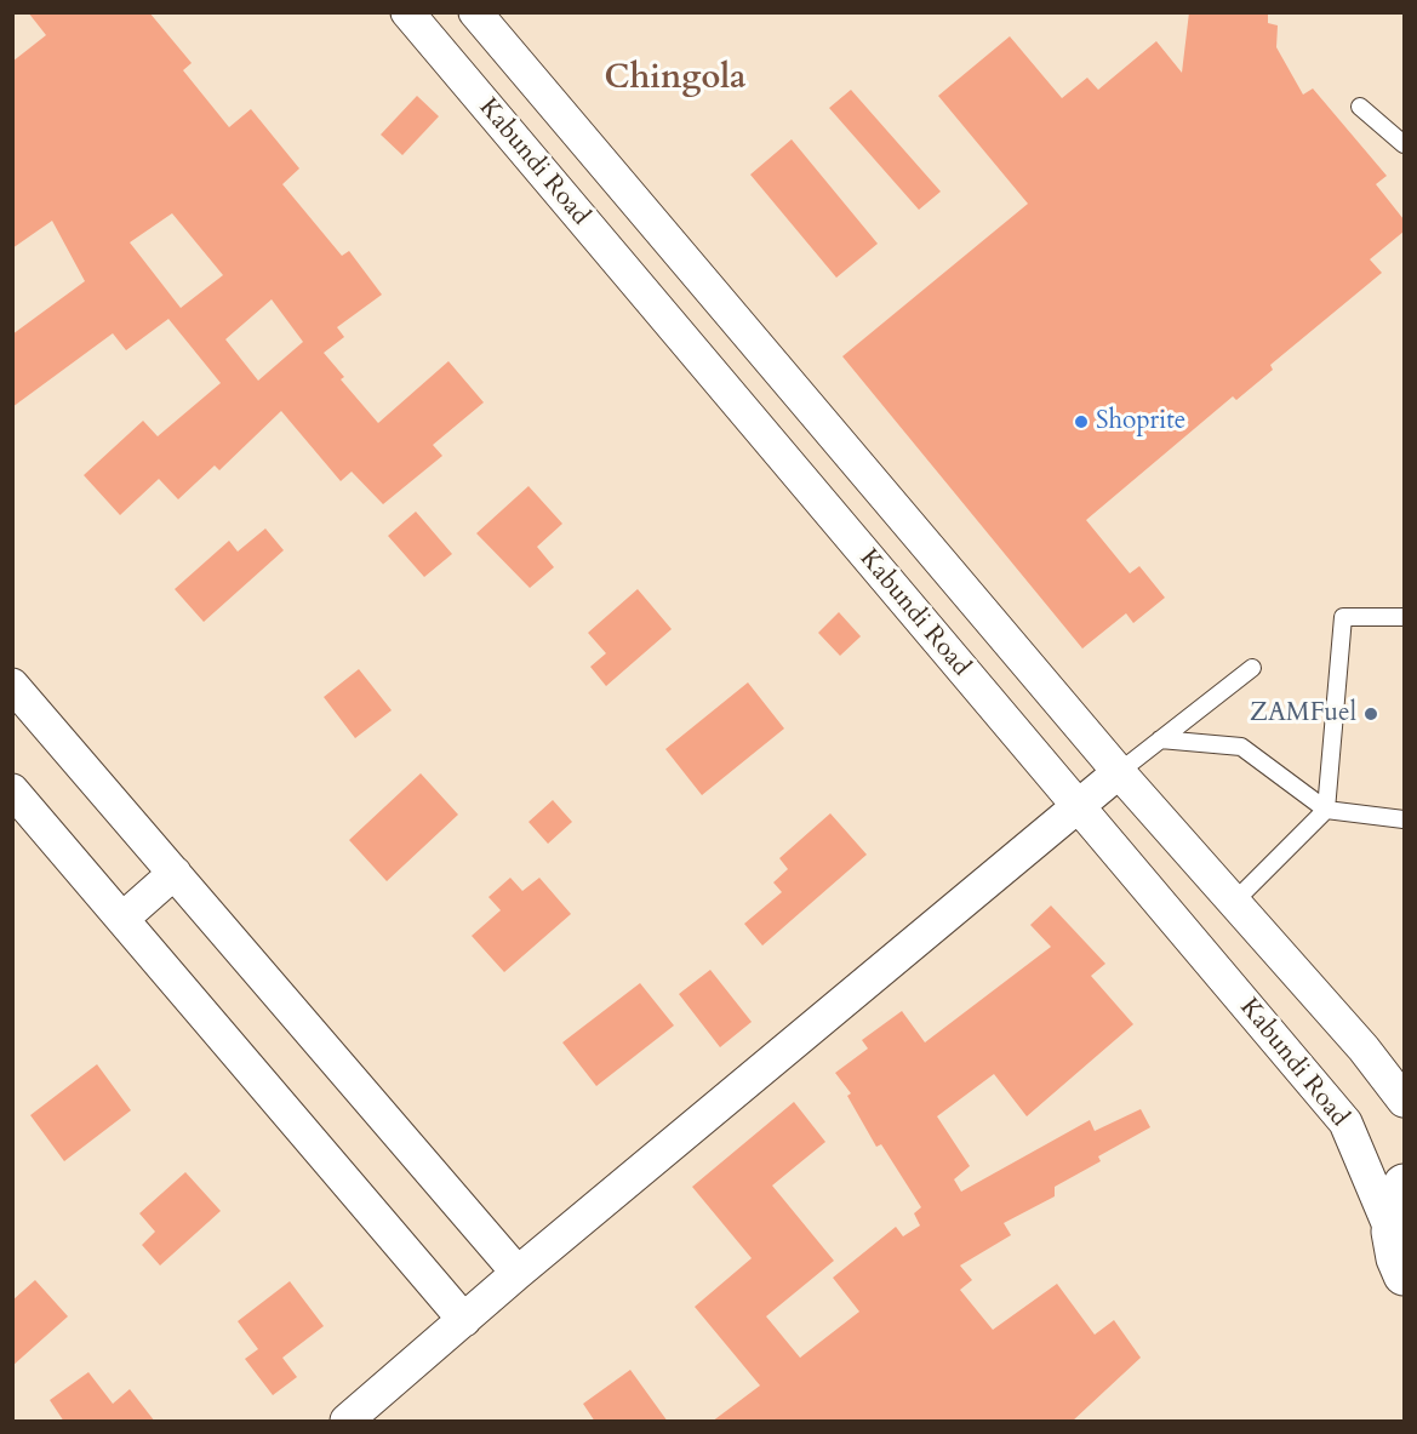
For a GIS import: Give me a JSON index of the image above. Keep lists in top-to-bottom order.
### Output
{
  "streets": {
    "street": ["Kabundi Road"]
  },
  "districts": ["Chingola"],
  "places": ["Shoprite", "ZAMFuel"]
}
